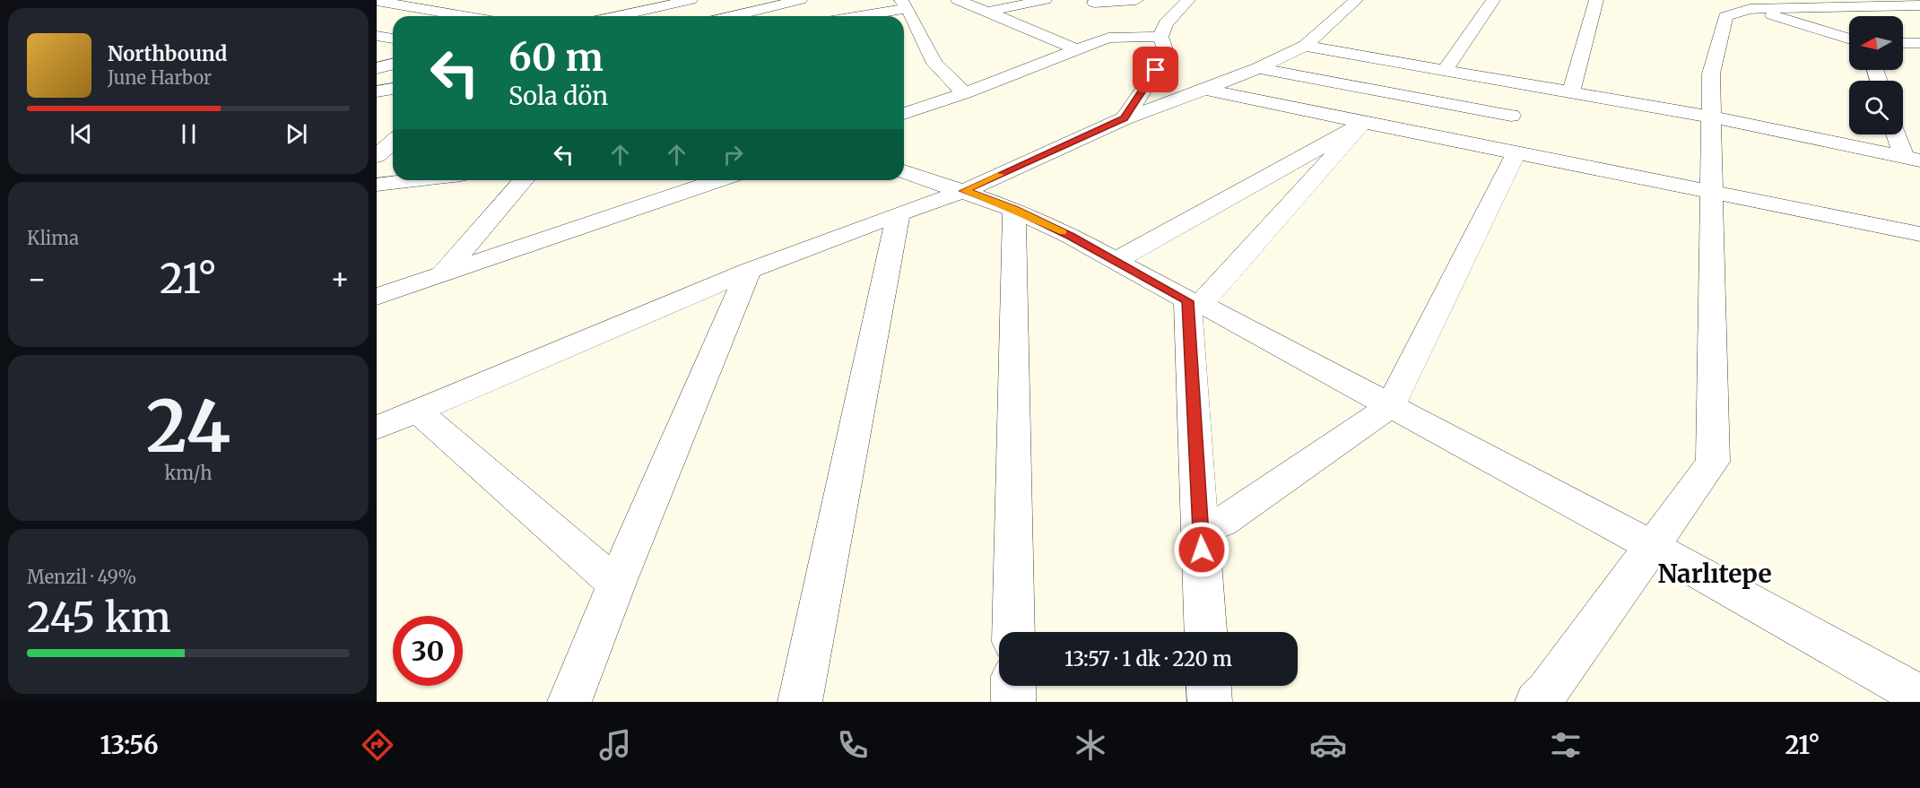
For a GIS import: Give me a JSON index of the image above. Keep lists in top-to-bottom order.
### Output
{
  "districts": ["Narlıtepe"],
  "north": "left",
  "page": {
    "turn": ["60 m", "Sola dön"],
    "song": ["Northbound", "June Harbor"],
    "tile": [
      "Klima",
      ["24", "km/h"],
      ["Menzil · 49%", "245 km"]
    ],
    "heat": ["−", "21°", "+"],
    "limit": "30",
    "trip": "13:57 · 1 dk · 220 m",
    "tabs": ["13:56", "21°"]
  }
}
